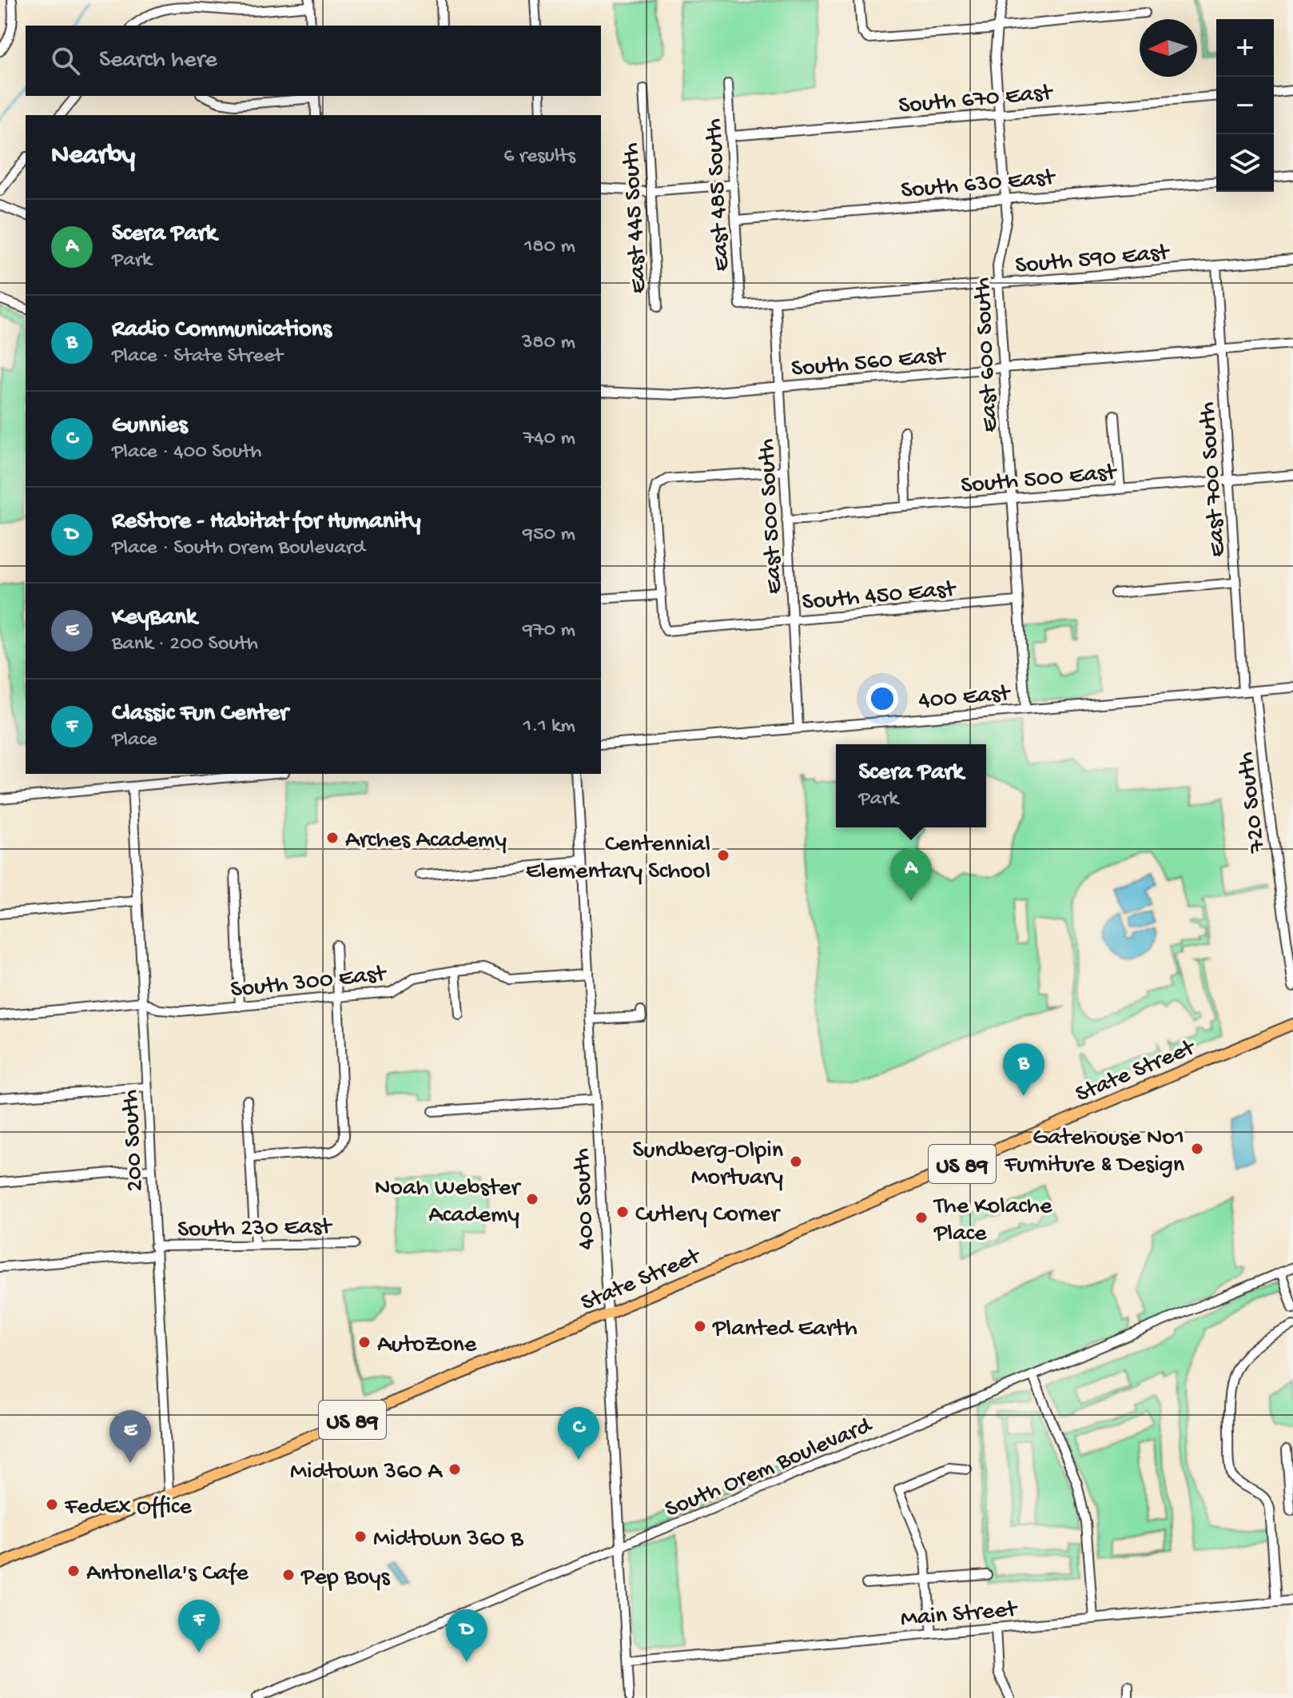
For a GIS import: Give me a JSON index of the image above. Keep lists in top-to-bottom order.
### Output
{
  "streets": {
    "main road": ["State Street", "US 89"],
    "street": [
      "South 670 East",
      "South 630 East",
      "East 485 South",
      "East 445 South",
      "South 590 East",
      "East 600 South",
      "South 560 East",
      "South 500 East",
      "East 700 South",
      "East 500 South",
      "South 450 East",
      "400 East",
      "720 South",
      "South 300 East",
      "200 South",
      "400 South",
      "South 230 East",
      "South Orem Boulevard",
      "Main Street"
    ]
  },
  "crossings": [
    ["South 670 East", "East 485 South"],
    ["South 670 East", "East 600 South"],
    ["South 630 East", "East 485 South"],
    ["South 630 East", "East 600 South"],
    ["East 485 South", "South 590 East"],
    ["South 590 East", "East 600 South"],
    ["South 590 East", "East 700 South"],
    ["South 590 East", "East 500 South"],
    ["East 600 South", "South 560 East"],
    ["East 600 South", "South 500 East"],
    ["East 600 South", "South 450 East"],
    ["East 600 South", "400 East"],
    ["South 560 East", "East 700 South"],
    ["South 560 East", "East 500 South"],
    ["South 500 East", "East 700 South"],
    ["South 500 East", "East 500 South"],
    ["East 700 South", "400 East"],
    ["East 500 South", "South 450 East"],
    ["East 500 South", "400 East"],
    ["400 East", "720 South"],
    ["South 300 East", "200 South"],
    ["South 300 East", "400 South"],
    ["State Street", "200 South"],
    ["State Street", "400 South"],
    ["200 South", "South 230 East"],
    ["400 South", "South Orem Boulevard"],
    ["400 South", "Main Street"]
  ],
  "places": [
    "Arches Academy",
    "Centennial Elementary School",
    "Gatehouse No1 Furniture & Design",
    "Sundberg-Olpin Mortuary",
    "Noah Webster Academy",
    "Cutlery Corner",
    "The Kolache Place",
    "Planted Earth",
    "AutoZone",
    "Midtown 360 A",
    "FedEx Office",
    "Midtown 360 B",
    "Antonella's Cafe",
    "Pep Boys"
  ],
  "north": "left",
  "page": {
    "map_buttons": ["+", "−"],
    "search": "Search here",
    "heading": ["Nearby", "6 results"],
    "list": [
      {
        "mark": "A",
        "name": "Scera Park",
        "note": "Park",
        "value": "180 m"
      },
      {
        "mark": "B",
        "name": "Radio Communications",
        "note": "Place · State Street",
        "value": "380 m"
      },
      {
        "mark": "C",
        "name": "Gunnies",
        "note": "Place · 400 South",
        "value": "740 m"
      },
      {
        "mark": "D",
        "name": "ReStore - Habitat for Humanity",
        "note": "Place · South Orem Boulevard",
        "value": "950 m"
      },
      {
        "mark": "E",
        "name": "KeyBank",
        "note": "Bank · 200 South",
        "value": "970 m"
      },
      {
        "mark": "F",
        "name": "Classic Fun Center",
        "note": "Place",
        "value": "1.1 km"
      }
    ],
    "popup": ["Scera Park", "Park"],
    "pins": [
      "A",
      "B",
      "C",
      "E",
      "F",
      "D"
    ]
  }
}
